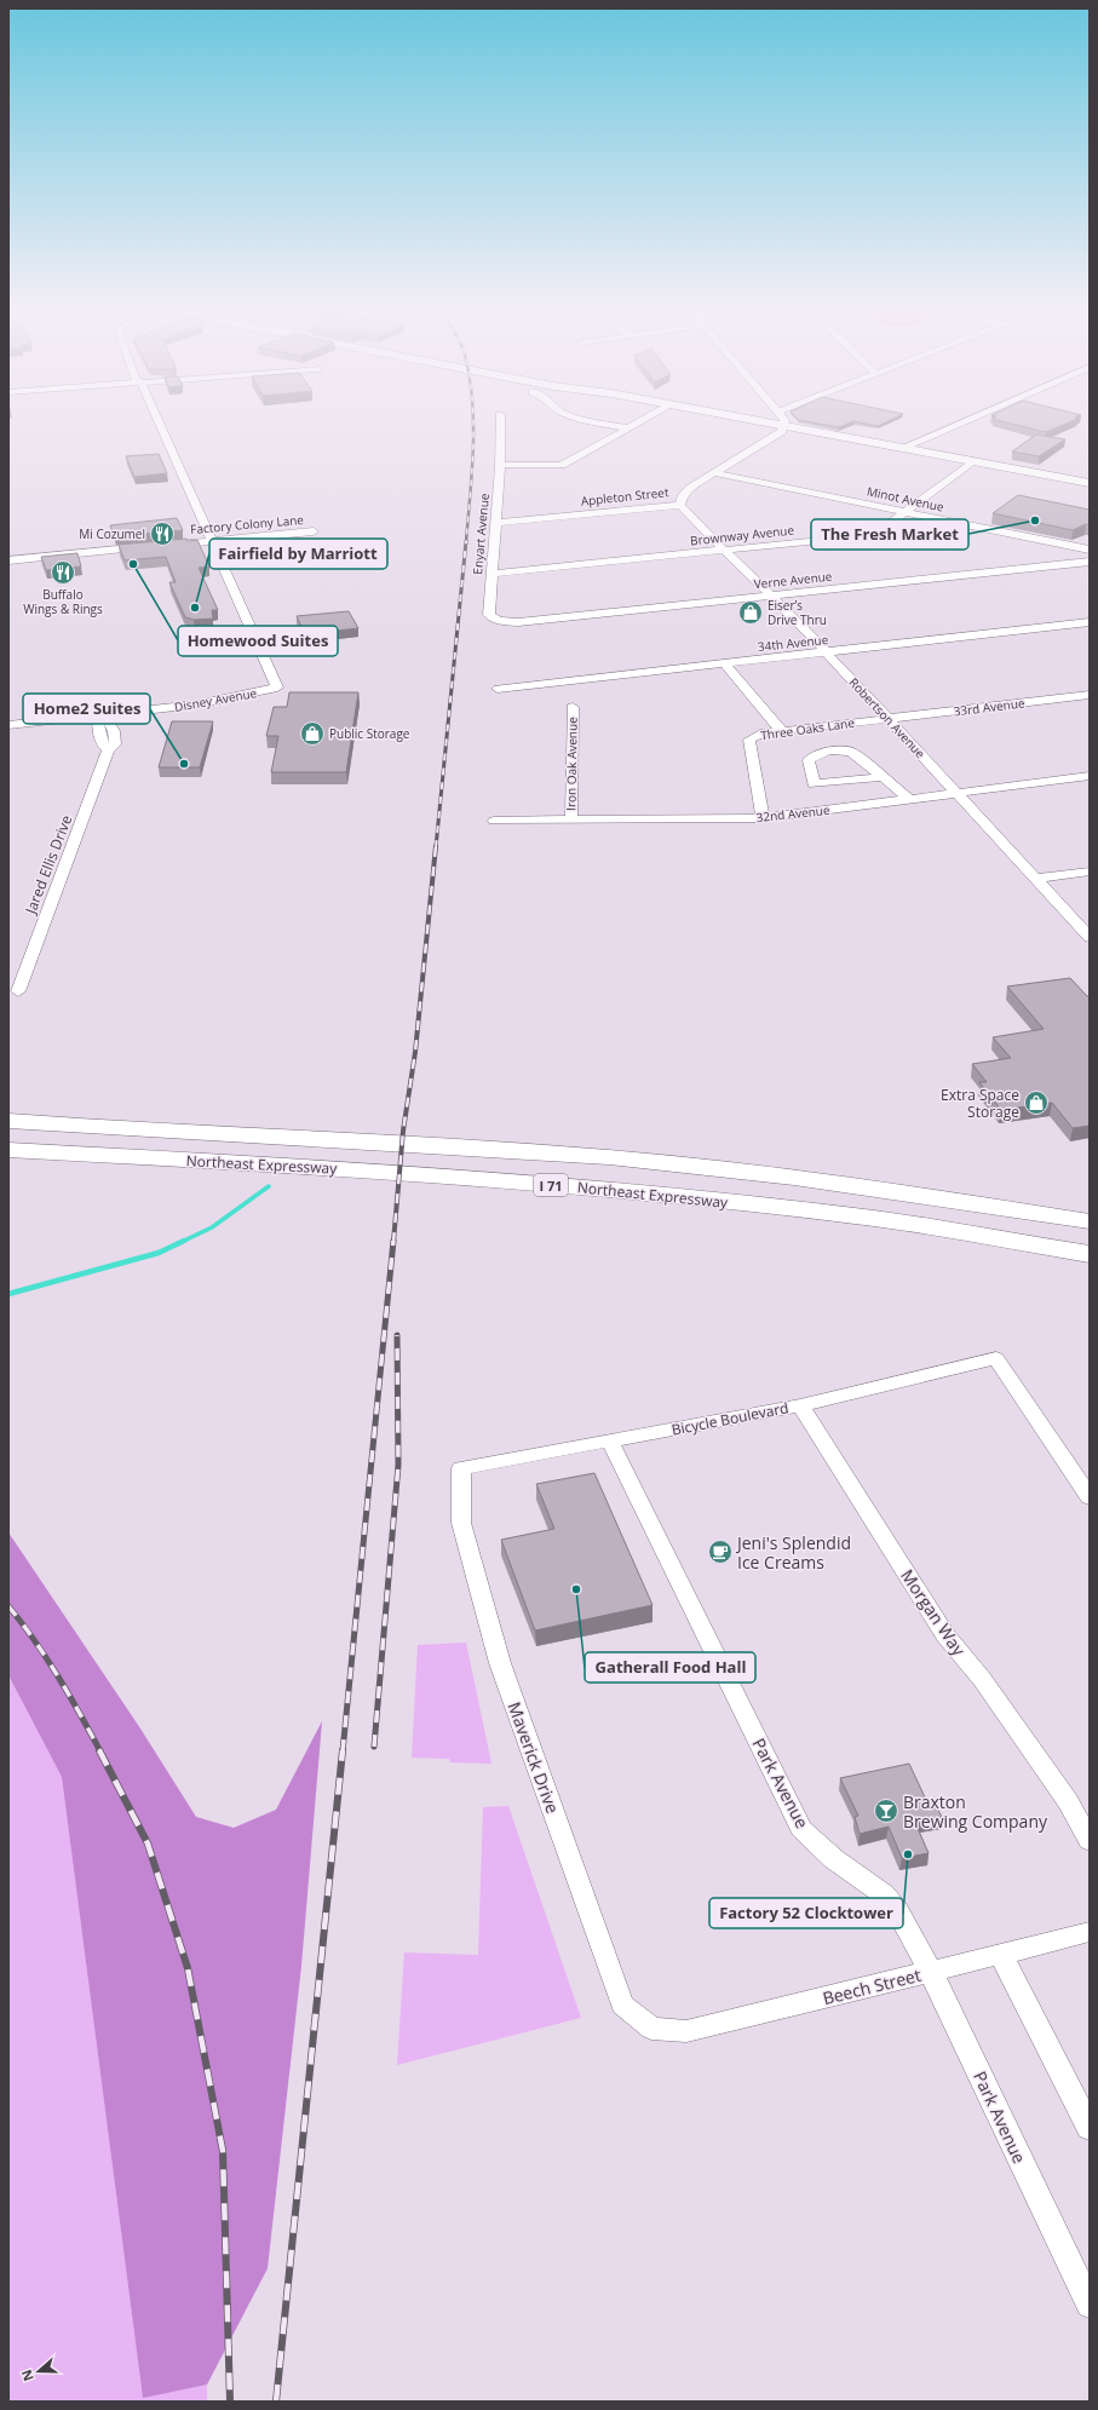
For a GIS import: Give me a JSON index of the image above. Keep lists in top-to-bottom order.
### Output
{
  "streets": {
    "highway": ["Northeast Expressway", "I 71"],
    "street": [
      "Appleton Street",
      "Minot Avenue",
      "Factory Colony Lane",
      "Enyart Avenue",
      "Brownway Avenue",
      "Verne Avenue",
      "34th Avenue",
      "Disney Avenue",
      "33rd Avenue",
      "Robertson Avenue",
      "Three Oaks Lane",
      "Iron Oak Avenue",
      "32nd Avenue",
      "Jared Ellis Drive",
      "Bicycle Boulevard",
      "Morgan Way",
      "Maverick Drive",
      "Park Avenue",
      "Beech Street"
    ]
  },
  "crossings": [
    ["Appleton Street", "Minot Avenue"],
    ["Appleton Street", "Enyart Avenue"],
    ["Appleton Street", "Robertson Avenue"],
    ["Minot Avenue", "Brownway Avenue"],
    ["Factory Colony Lane", "Disney Avenue"],
    ["Enyart Avenue", "Brownway Avenue"],
    ["Enyart Avenue", "Verne Avenue"],
    ["Brownway Avenue", "Robertson Avenue"],
    ["Verne Avenue", "Robertson Avenue"],
    ["34th Avenue", "Robertson Avenue"],
    ["Disney Avenue", "Jared Ellis Drive"],
    ["33rd Avenue", "Robertson Avenue"],
    ["33rd Avenue", "Three Oaks Lane"],
    ["Robertson Avenue", "Three Oaks Lane"],
    ["Robertson Avenue", "32nd Avenue"],
    ["Three Oaks Lane", "32nd Avenue"],
    ["Iron Oak Avenue", "32nd Avenue"],
    ["Bicycle Boulevard", "Morgan Way"],
    ["Bicycle Boulevard", "Maverick Drive"],
    ["Bicycle Boulevard", "Park Avenue"],
    ["Maverick Drive", "Beech Street"],
    ["Park Avenue", "Beech Street"]
  ],
  "places": {
    "other": [
      "The Fresh Market",
      "Homewood Suites",
      "Fairfield by Marriott",
      "Home2 Suites",
      "Gatherall Food Hall",
      "Factory 52 Clocktower"
    ],
    "restaurant": ["Mi Cozumel", "Buffalo Wings & Rings"],
    "shop": ["Eiser’s Drive Thru", "Public Storage", "Extra Space Storage"],
    "cafe": ["Jeni's Splendid Ice Creams"],
    "bar": ["Braxton Brewing Company"]
  },
  "north": "left"
}
